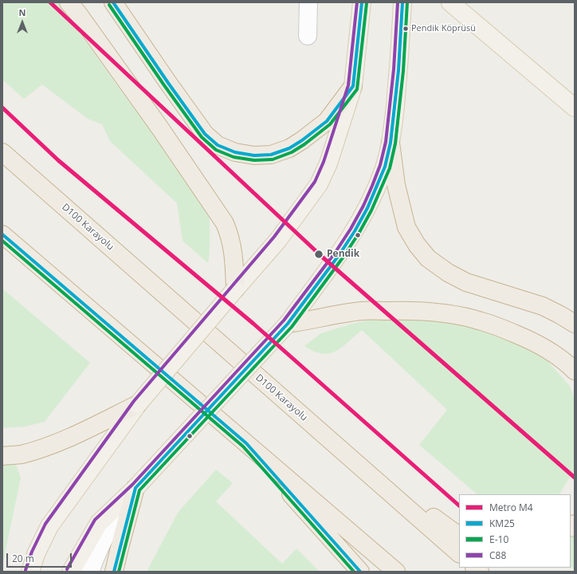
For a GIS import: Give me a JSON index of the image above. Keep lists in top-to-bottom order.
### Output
{
  "streets": {
    "highway": ["D100 Karayolu"]
  },
  "places": ["Pendi̇k Köprüsü", "Pendik"],
  "lines": [
    "metro line M4",
    "transit line KM25",
    "transit line E-10",
    "transit line C88"
  ],
  "legend": [
    "Metro M4",
    "KM25",
    "E-10",
    "C88"
  ],
  "scale_bar": "20 m",
  "north": "top"
}
